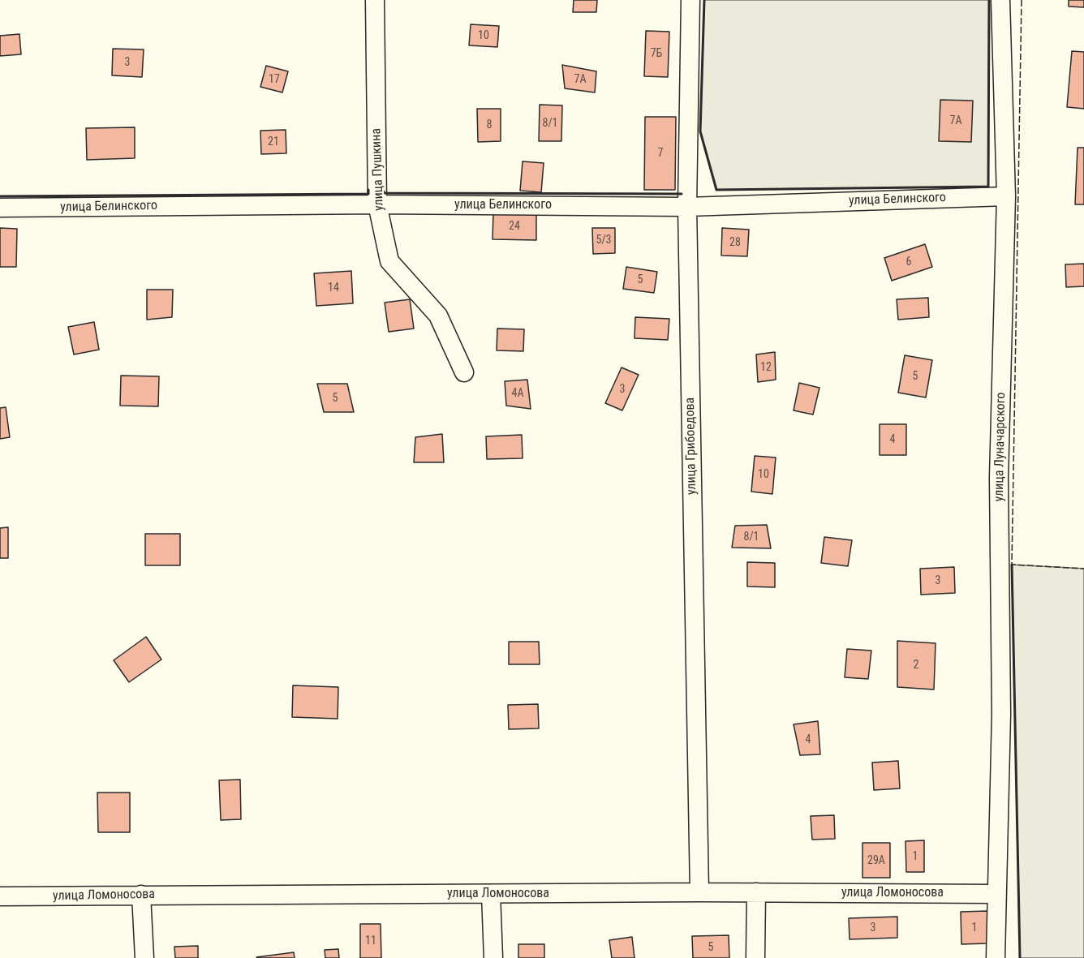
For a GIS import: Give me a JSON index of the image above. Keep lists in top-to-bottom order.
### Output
{
  "streets": {
    "street": [
      "улица Пушкина",
      "улица Белинского",
      "улица Грибоедова",
      "улица Луначарского",
      "улица Ломоносова"
    ]
  },
  "crossings": [
    ["улица Пушкина", "улица Белинского"],
    ["улица Белинского", "улица Грибоедова"],
    ["улица Белинского", "улица Луначарского"],
    ["улица Грибоедова", "улица Ломоносова"],
    ["улица Луначарского", "улица Ломоносова"]
  ],
  "house_numbers": [
    "10",
    "7Б",
    "3",
    "17",
    "7А",
    "7А",
    "8/1",
    "8",
    "21",
    "7",
    "24",
    "5/3",
    "28",
    "6",
    "5",
    "14",
    "12",
    "5",
    "3",
    "4А",
    "5",
    "4",
    "10",
    "8/1",
    "3",
    "2",
    "4",
    "1",
    "29А",
    "3",
    "1",
    "11",
    "5"
  ]
}
